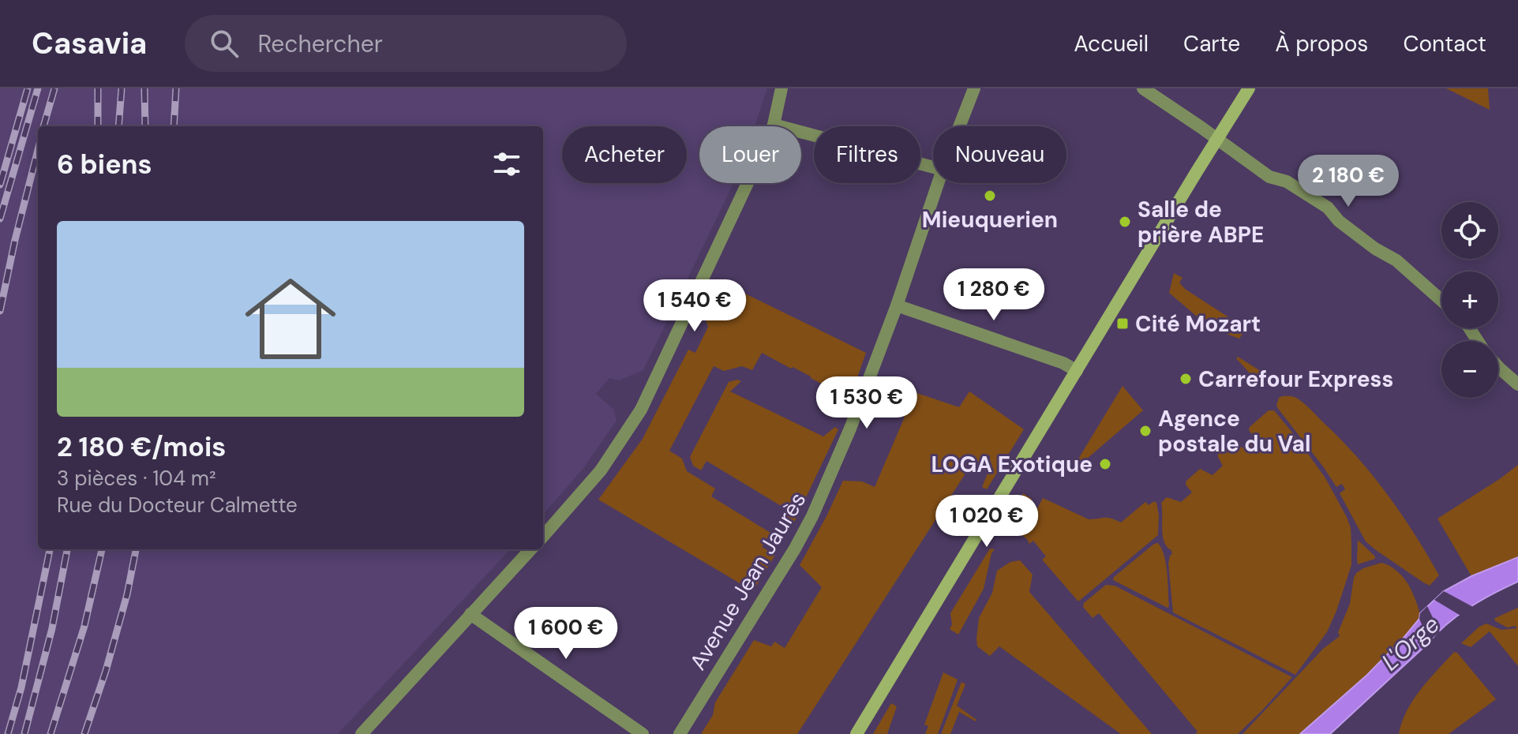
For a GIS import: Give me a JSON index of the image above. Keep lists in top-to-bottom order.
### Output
{
  "streets": {
    "street": ["Avenue Jean Jaurès"]
  },
  "water": ["L'Orge"],
  "places": {
    "other": [
      "Mieuquerien",
      "Salle de prière ABPE",
      "Carrefour Express",
      "Agence postale du Val",
      "LOGA Exotique"
    ],
    "transit": ["Cité Mozart"]
  },
  "page": {
    "header": "Casavia",
    "search": "Rechercher",
    "nav": [
      "Accueil",
      "Carte",
      "À propos",
      "Contact"
    ],
    "chip": [
      "Acheter",
      "Louer",
      "Filtres",
      "Nouveau"
    ],
    "heading": "6 biens",
    "price": [
      "2 180 €",
      "1 280 €",
      "1 540 €",
      "1 530 €",
      "1 020 €",
      "1 600 €"
    ],
    "map_buttons": ["+", "−"],
    "list": [
      {
        "name": "2 180 €/mois",
        "note": "3 pièces · 104 m² · Rue du Docteur Calmette"
      }
    ]
  }
}
